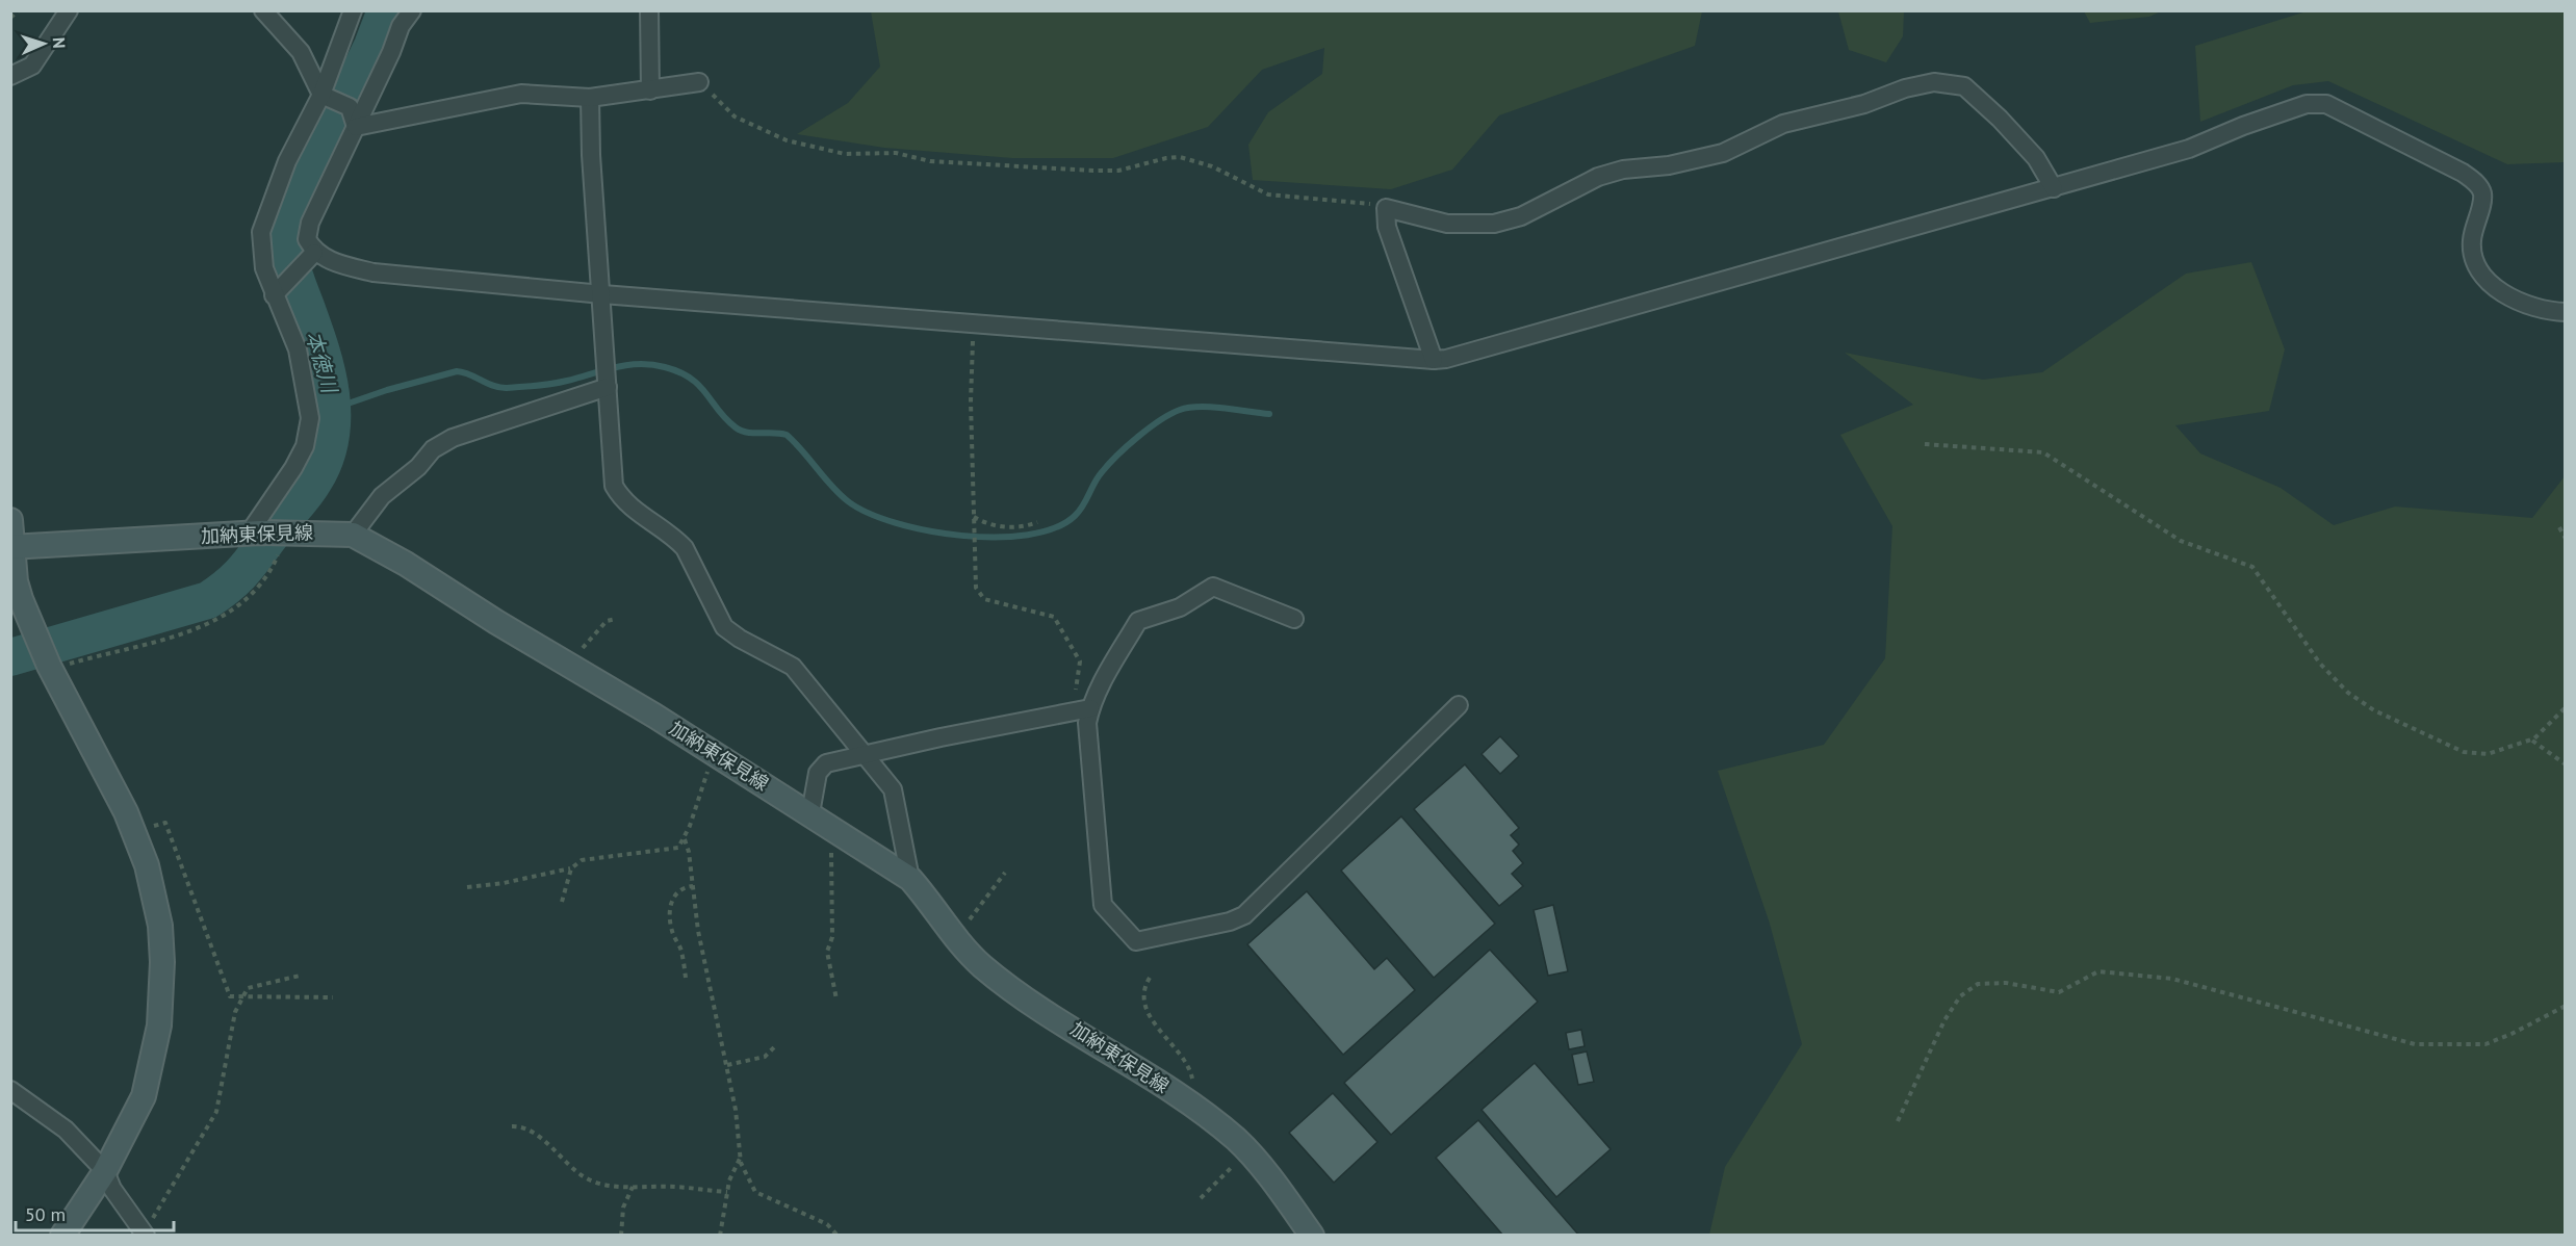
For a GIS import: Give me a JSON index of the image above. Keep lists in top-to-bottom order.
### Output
{
  "streets": {
    "main road": ["加納東保見線"]
  },
  "water": ["本徳川"],
  "scale_bar": "50 m",
  "north": "right"
}
